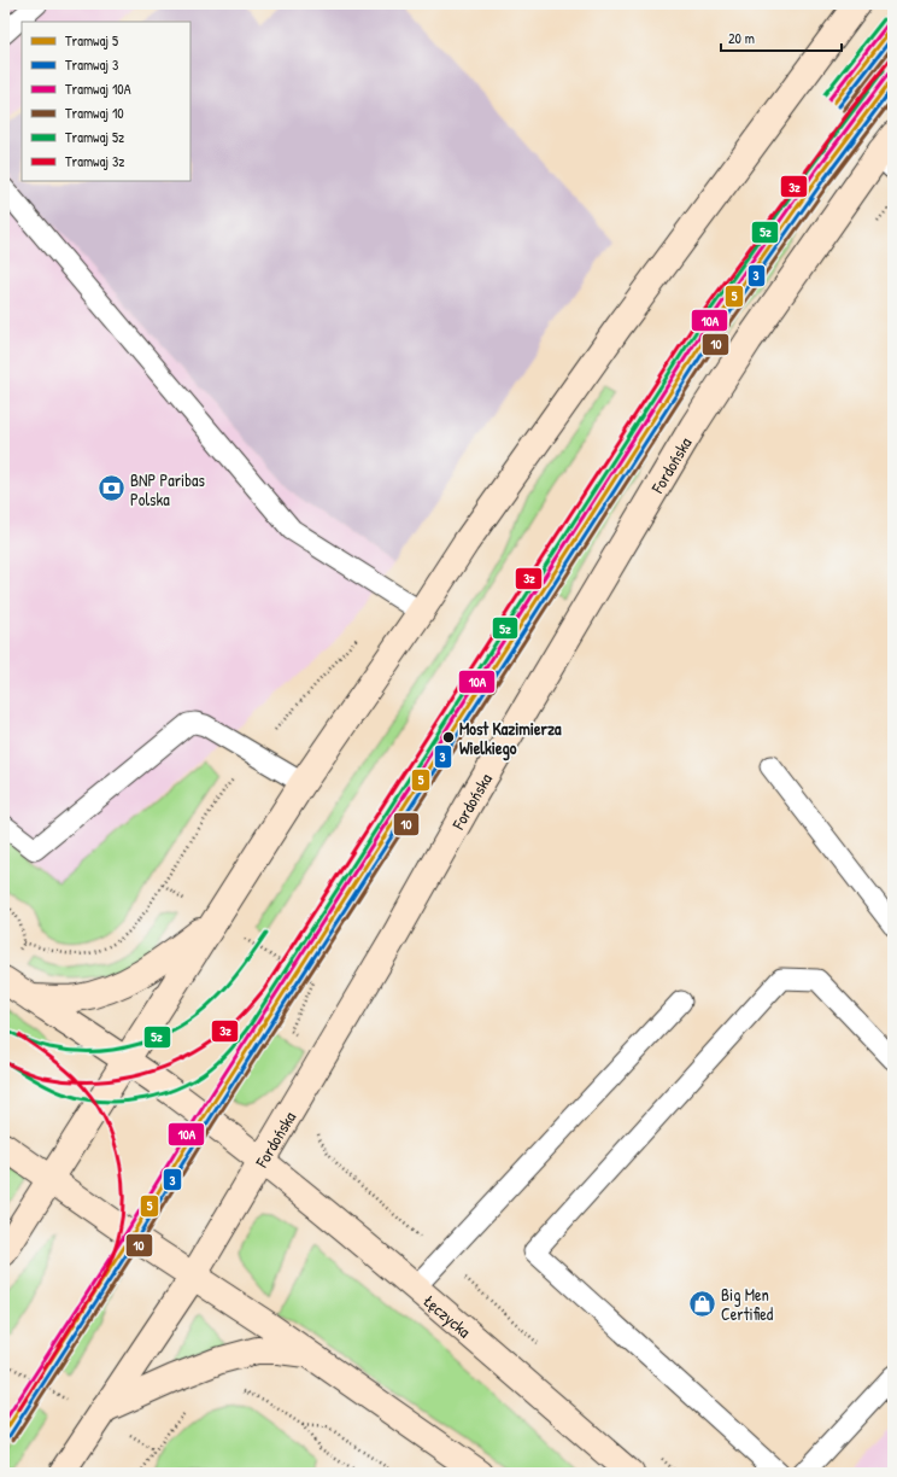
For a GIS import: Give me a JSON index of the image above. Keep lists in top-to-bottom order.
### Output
{
  "streets": {
    "main road": ["Fordońska", "Łęczycka"]
  },
  "crossings": [
    ["Fordońska", "Łęczycka"]
  ],
  "places": {
    "bank": ["BNP Paribas Polska"],
    "other": ["Most Kazimierza Wielkiego"],
    "shop": ["Big Men Certified"]
  },
  "lines": [
    "tram line 5z",
    "tram line 10A",
    "tram line 5",
    "tram line 3",
    "tram line 10",
    "tram line 3z"
  ],
  "legend": [
    "Tramwaj 5",
    "Tramwaj 3",
    "Tramwaj 10A",
    "Tramwaj 10",
    "Tramwaj 5z",
    "Tramwaj 3z"
  ],
  "scale_bar": "20 m"
}
